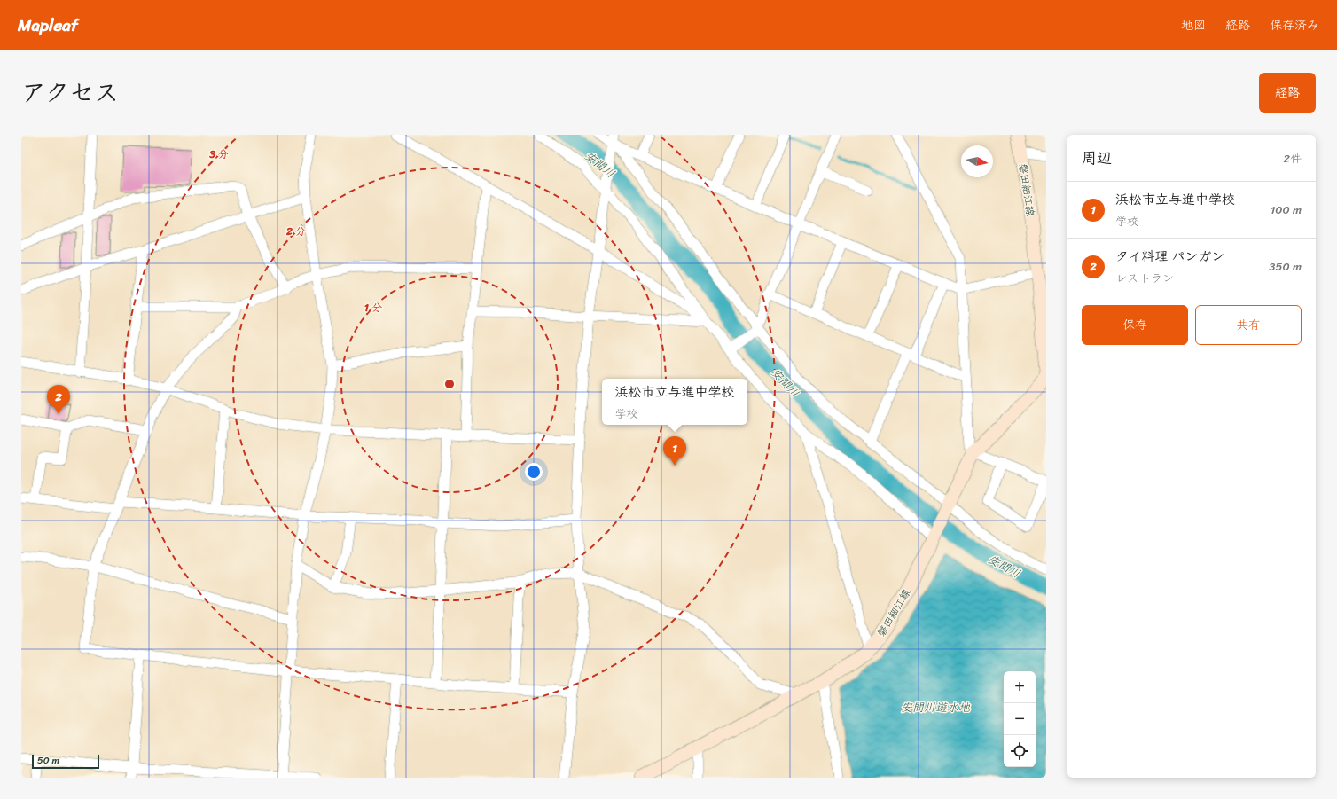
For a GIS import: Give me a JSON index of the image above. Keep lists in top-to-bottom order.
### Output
{
  "streets": {
    "main road": ["磐田細江線"]
  },
  "water": ["安間川", "安間川遊水地"],
  "scale_bar": "50 m",
  "north": "right",
  "page": {
    "header": "Mapleaf",
    "nav": ["地図", "経路", "保存済み"],
    "title": "アクセス",
    "buttons": [
      "経路",
      ["保存", "共有"]
    ],
    "heading": ["周辺", "2件"],
    "list": [
      {
        "mark": "1",
        "name": "浜松市立与進中学校",
        "note": "学校",
        "value": "100 m"
      },
      {
        "mark": "2",
        "name": "タイ料理 パンガン",
        "note": "レストラン",
        "value": "350 m"
      }
    ],
    "popup": ["浜松市立与進中学校", "学校"],
    "pins": ["2", "1"],
    "map_buttons": ["+", "−"],
    "scale": "50 m"
  },
  "rings": ["3 分", "2 分", "1 分"]
}
